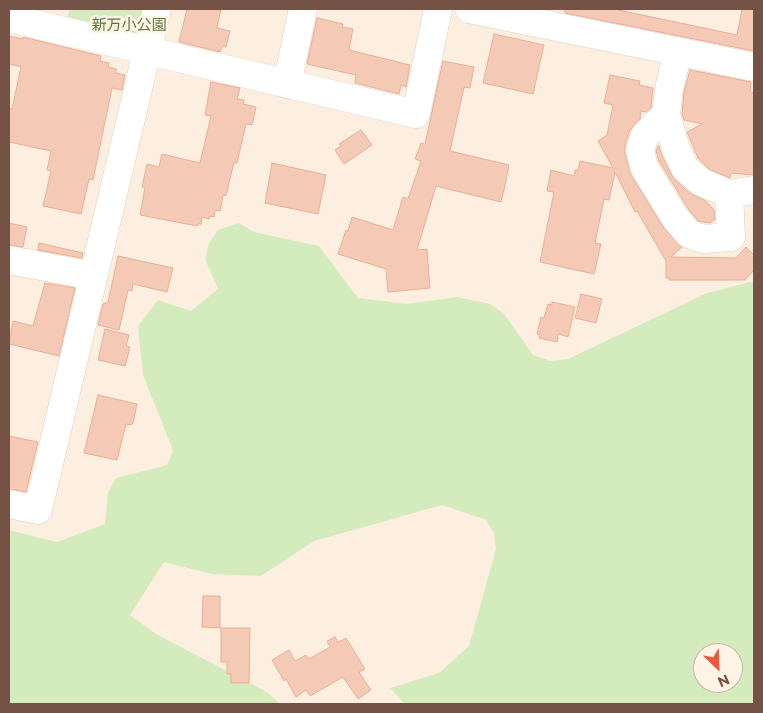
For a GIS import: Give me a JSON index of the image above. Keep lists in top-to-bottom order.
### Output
{
  "parks": ["新万小公園"],
  "north": "bottom right"
}
